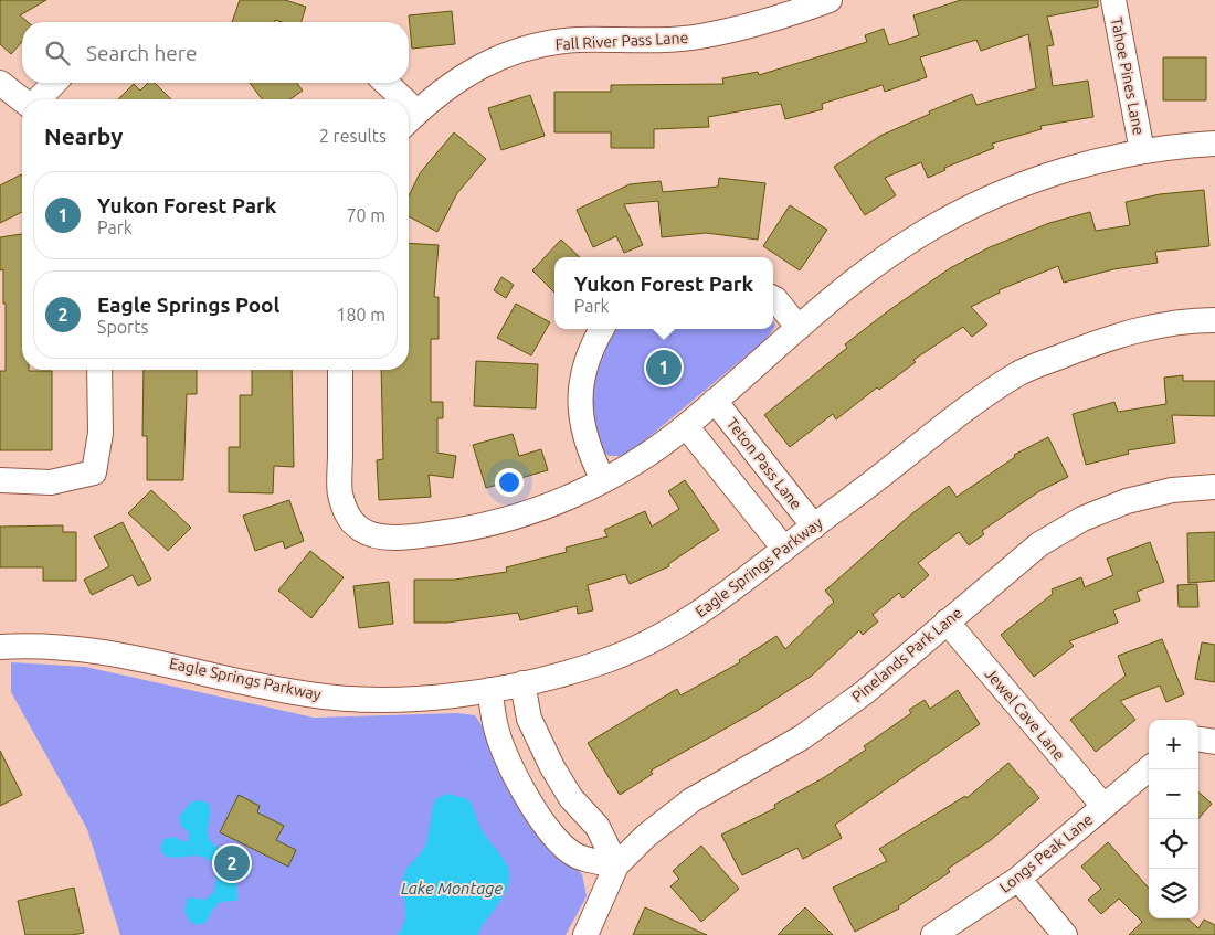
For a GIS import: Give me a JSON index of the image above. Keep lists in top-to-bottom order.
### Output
{
  "streets": {
    "street": [
      "Fall River Pass Lane",
      "Tahoe Pines Lane",
      "Teton Pass Lane",
      "Eagle Springs Parkway",
      "Pinelands Park Lane",
      "Jewel Cave Lane",
      "Longs Peak Lane"
    ]
  },
  "crossings": [
    ["Teton Pass Lane", "Eagle Springs Parkway"],
    ["Pinelands Park Lane", "Jewel Cave Lane"],
    ["Jewel Cave Lane", "Longs Peak Lane"]
  ],
  "water": ["Lake Montage"],
  "page": {
    "search": "Search here",
    "heading": ["Nearby", "2 results"],
    "list": [
      {
        "mark": "1",
        "name": "Yukon Forest Park",
        "note": "Park",
        "value": "70 m"
      },
      {
        "mark": "2",
        "name": "Eagle Springs Pool",
        "note": "Sports",
        "value": "180 m"
      }
    ],
    "popup": ["Yukon Forest Park", "Park"],
    "pins": ["1", "2"],
    "map_buttons": ["+", "−"]
  }
}
